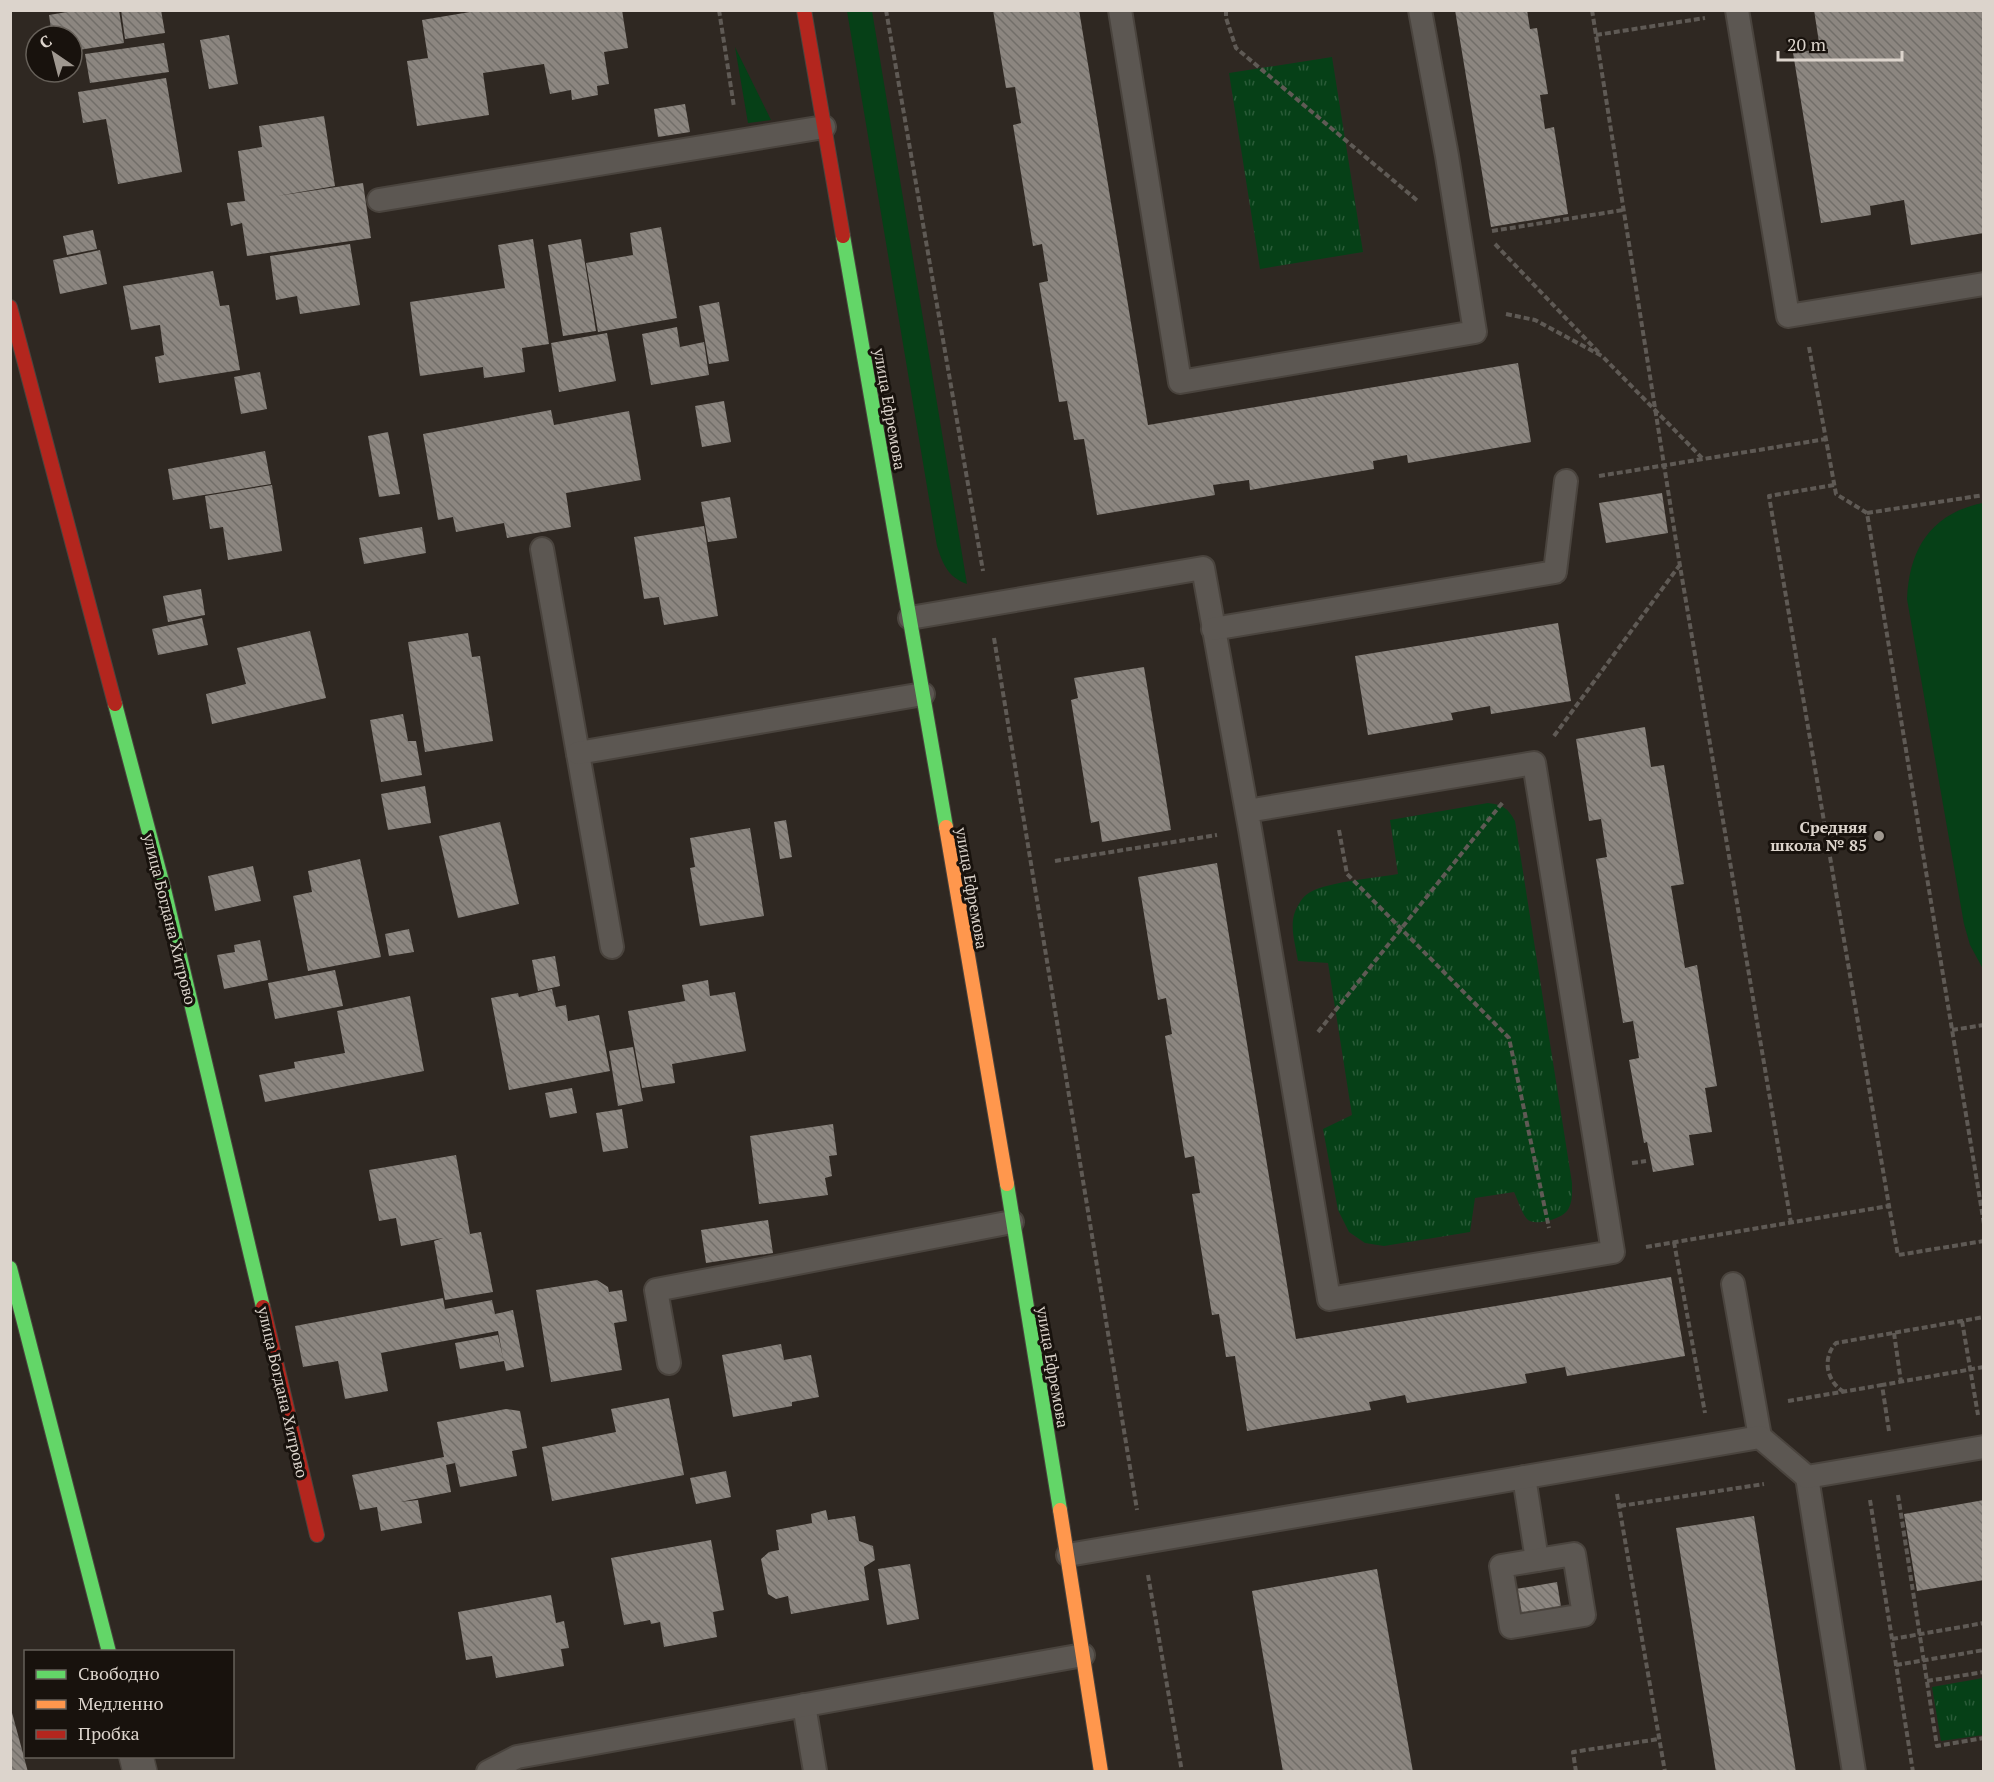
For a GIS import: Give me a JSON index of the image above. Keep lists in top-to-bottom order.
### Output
{
  "streets": {
    "street": ["улица Ефремова", "улица Богдана Хитрово"]
  },
  "places": ["Средняя школа № 85"],
  "legend": ["Свободно", "Медленно", "Пробка"],
  "scale_bar": "20 m",
  "north": "top left"
}
